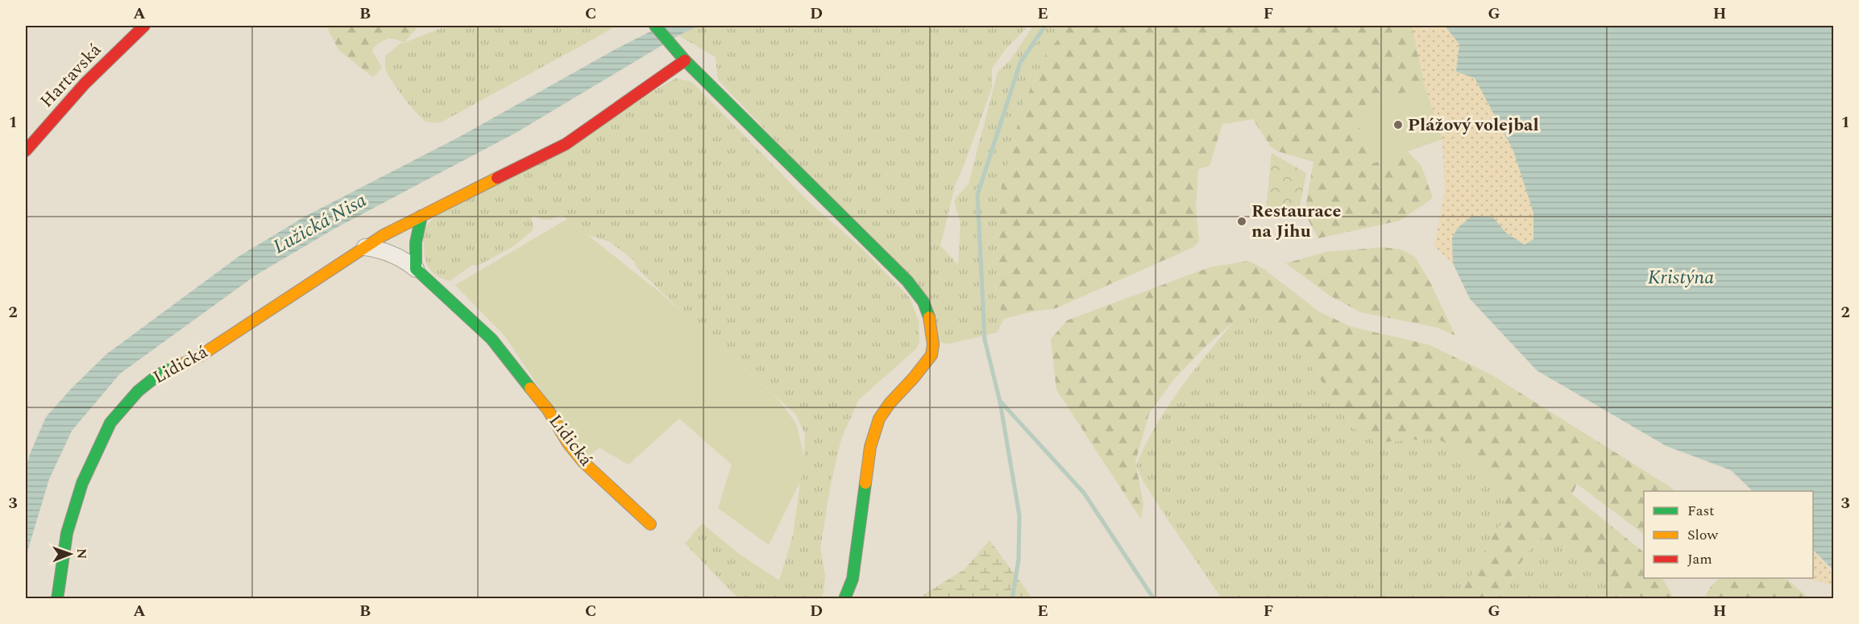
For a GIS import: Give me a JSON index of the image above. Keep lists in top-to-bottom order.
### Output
{
  "streets": {
    "street": ["Hartavská", "Lidická"]
  },
  "water": ["Lužická Nisa", "Kristýna"],
  "places": ["Plážový volejbal", "Restaurace na Jihu"],
  "legend": ["Fast", "Slow", "Jam"],
  "north": "right",
  "grid": {
    "columns": [
      "A",
      "B",
      "C",
      "D",
      "E",
      "F",
      "G",
      "H"
    ],
    "rows": ["1", "2", "3"]
  }
}
